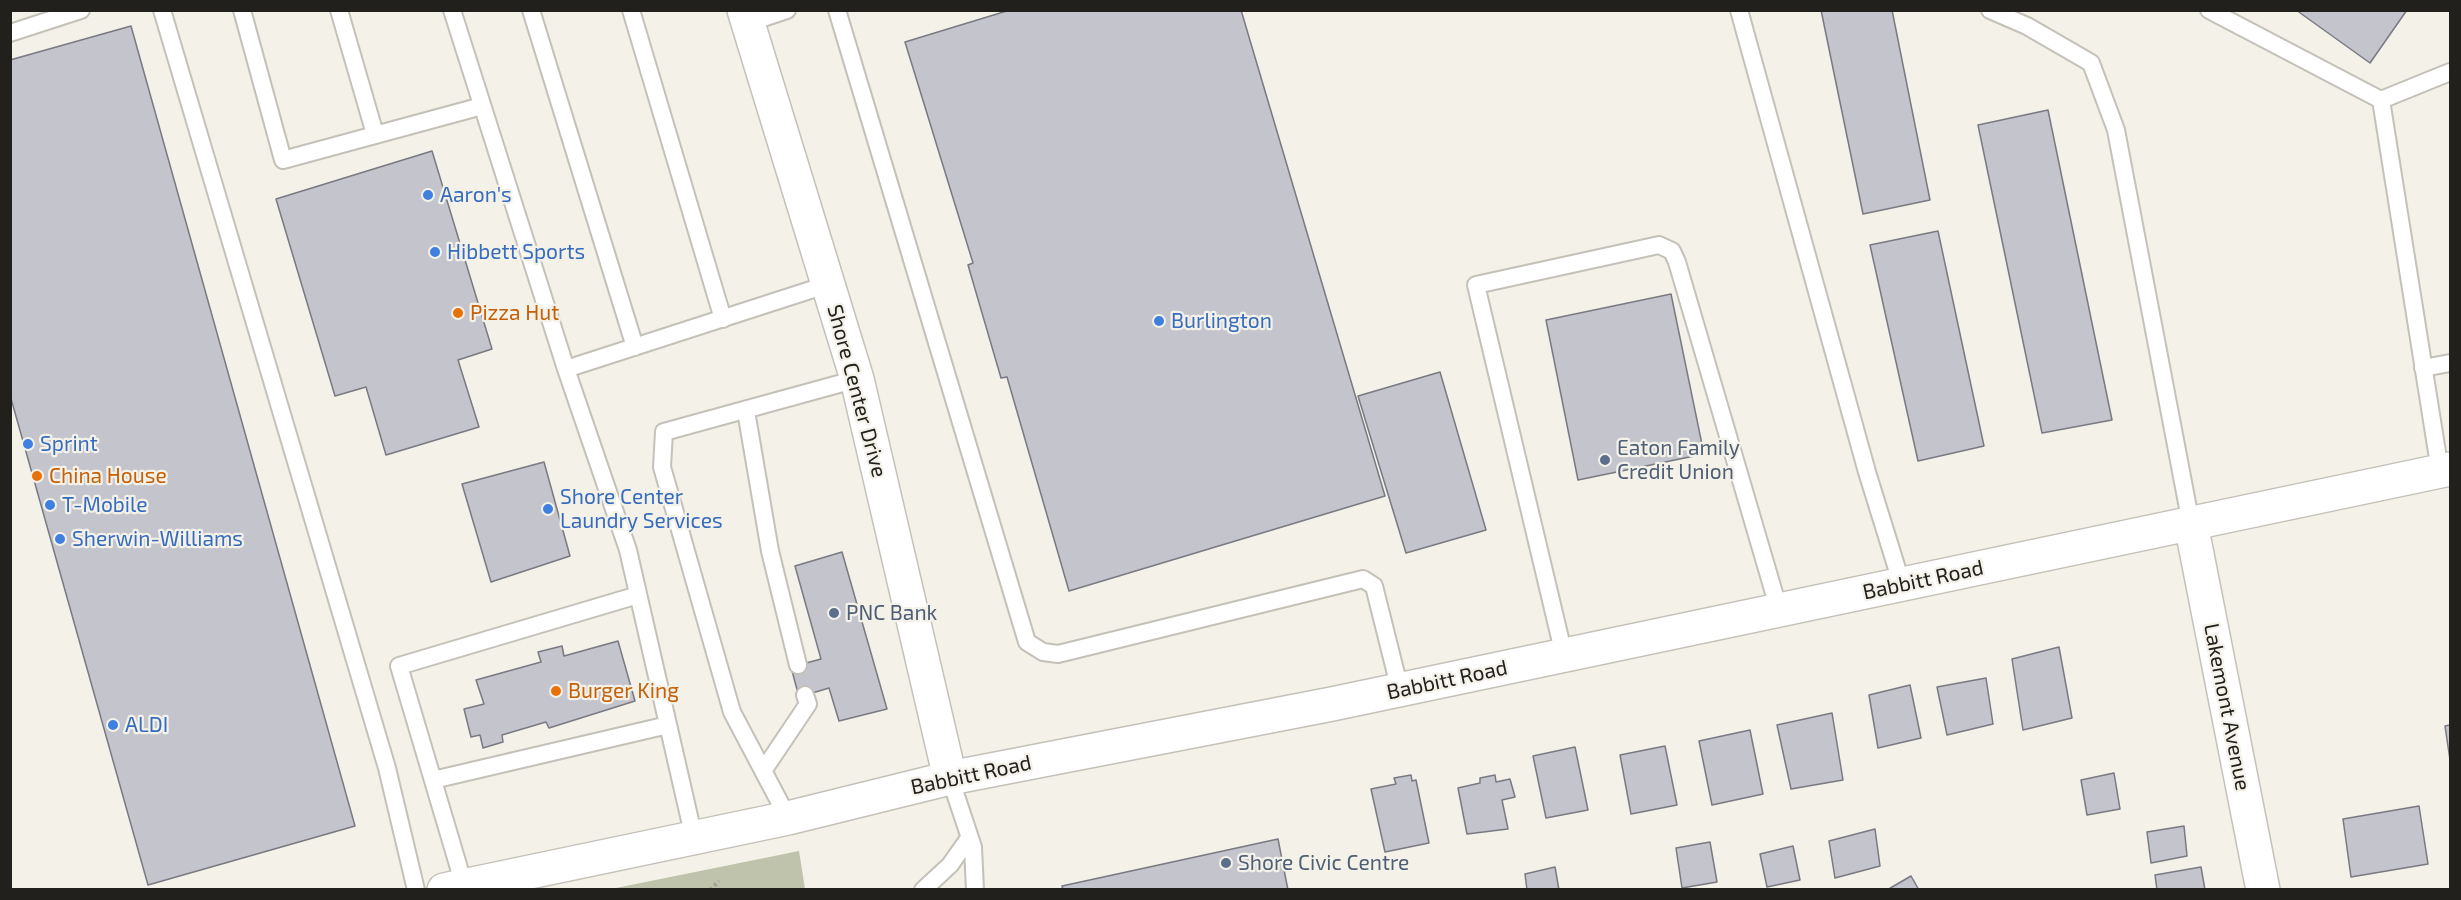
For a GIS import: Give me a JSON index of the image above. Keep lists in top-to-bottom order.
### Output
{
  "streets": {
    "main road": ["Shore Center Drive", "Babbitt Road", "Lakemont Avenue"]
  },
  "crossings": [
    ["Shore Center Drive", "Babbitt Road"],
    ["Babbitt Road", "Lakemont Avenue"]
  ],
  "places": [
    "Aaron's",
    "Hibbett Sports",
    "Pizza Hut",
    "Burlington",
    "Sprint",
    "Eaton Family Credit Union",
    "China House",
    "T-Mobile",
    "Shore Center Laundry Services",
    "Sherwin-Williams",
    "PNC Bank",
    "Burger King",
    "ALDI",
    "Shore Civic Centre"
  ]
}
